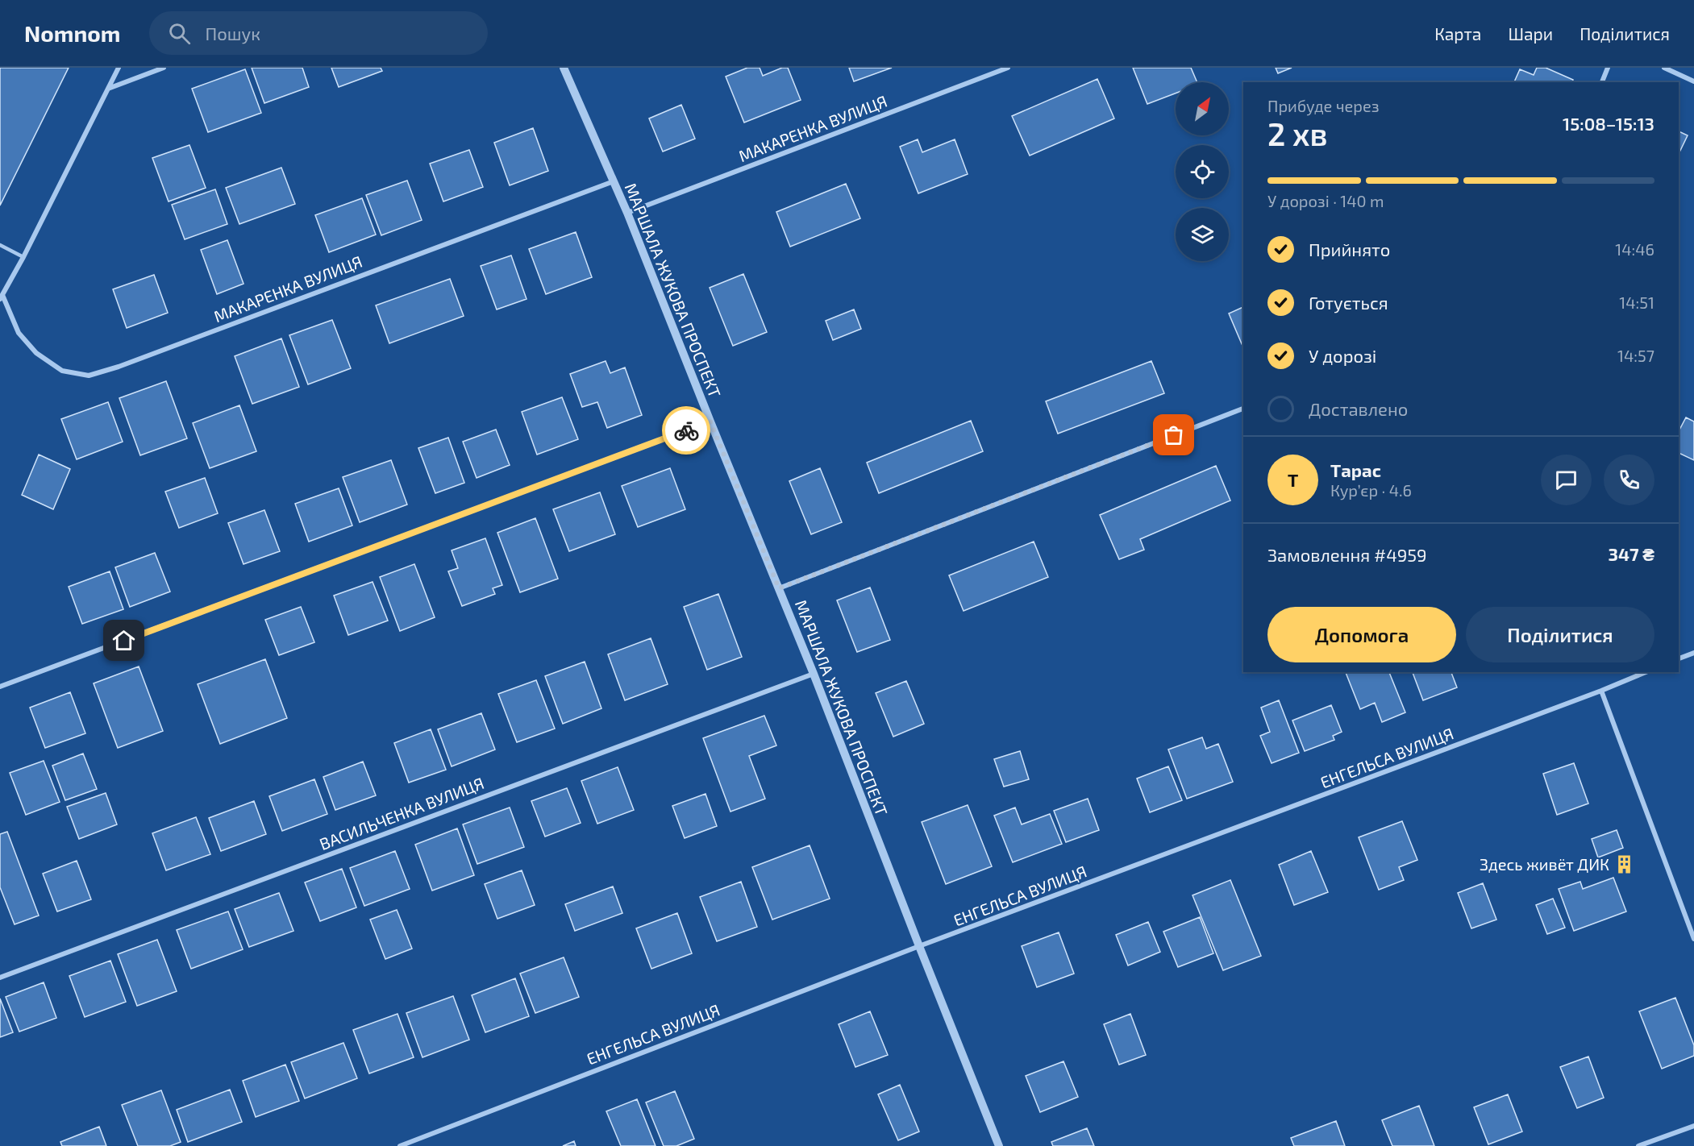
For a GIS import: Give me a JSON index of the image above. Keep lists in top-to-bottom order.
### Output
{
  "streets": {
    "street": [
      "МАКАРЕНКА ВУЛИЦЯ",
      "МАРШАЛА ЖУКОВА ПРОСПЕКТ",
      "ЕНГЕЛЬСА ВУЛИЦЯ",
      "ВАСИЛЬЧЕНКА ВУЛИЦЯ"
    ]
  },
  "crossings": [
    ["МАКАРЕНКА ВУЛИЦЯ", "МАРШАЛА ЖУКОВА ПРОСПЕКТ"],
    ["МАРШАЛА ЖУКОВА ПРОСПЕКТ", "ЕНГЕЛЬСА ВУЛИЦЯ"],
    ["МАРШАЛА ЖУКОВА ПРОСПЕКТ", "ВАСИЛЬЧЕНКА ВУЛИЦЯ"]
  ],
  "places": {
    "building": ["Здесь живёт ДИК"]
  },
  "north": "top right",
  "page": {
    "header": "Nomnom",
    "search": "Пошук",
    "nav": ["Карта", "Шари", "Поділитися"],
    "heading": ["2 хв", "Прибуде через", "15:08–15:13"],
    "panel": [
      "Тарас",
      "Кур’єр · 4.6",
      "Замовлення #4959",
      "347 ₴"
    ],
    "bar": "У дорозі · 140 m",
    "list": [
      ["Прийнято", "14:46"],
      ["Готується", "14:51"],
      ["У дорозі", "14:57"],
      "Доставлено"
    ],
    "round": "Т",
    "buttons": ["Допомога", "Поділитися"]
  }
}
